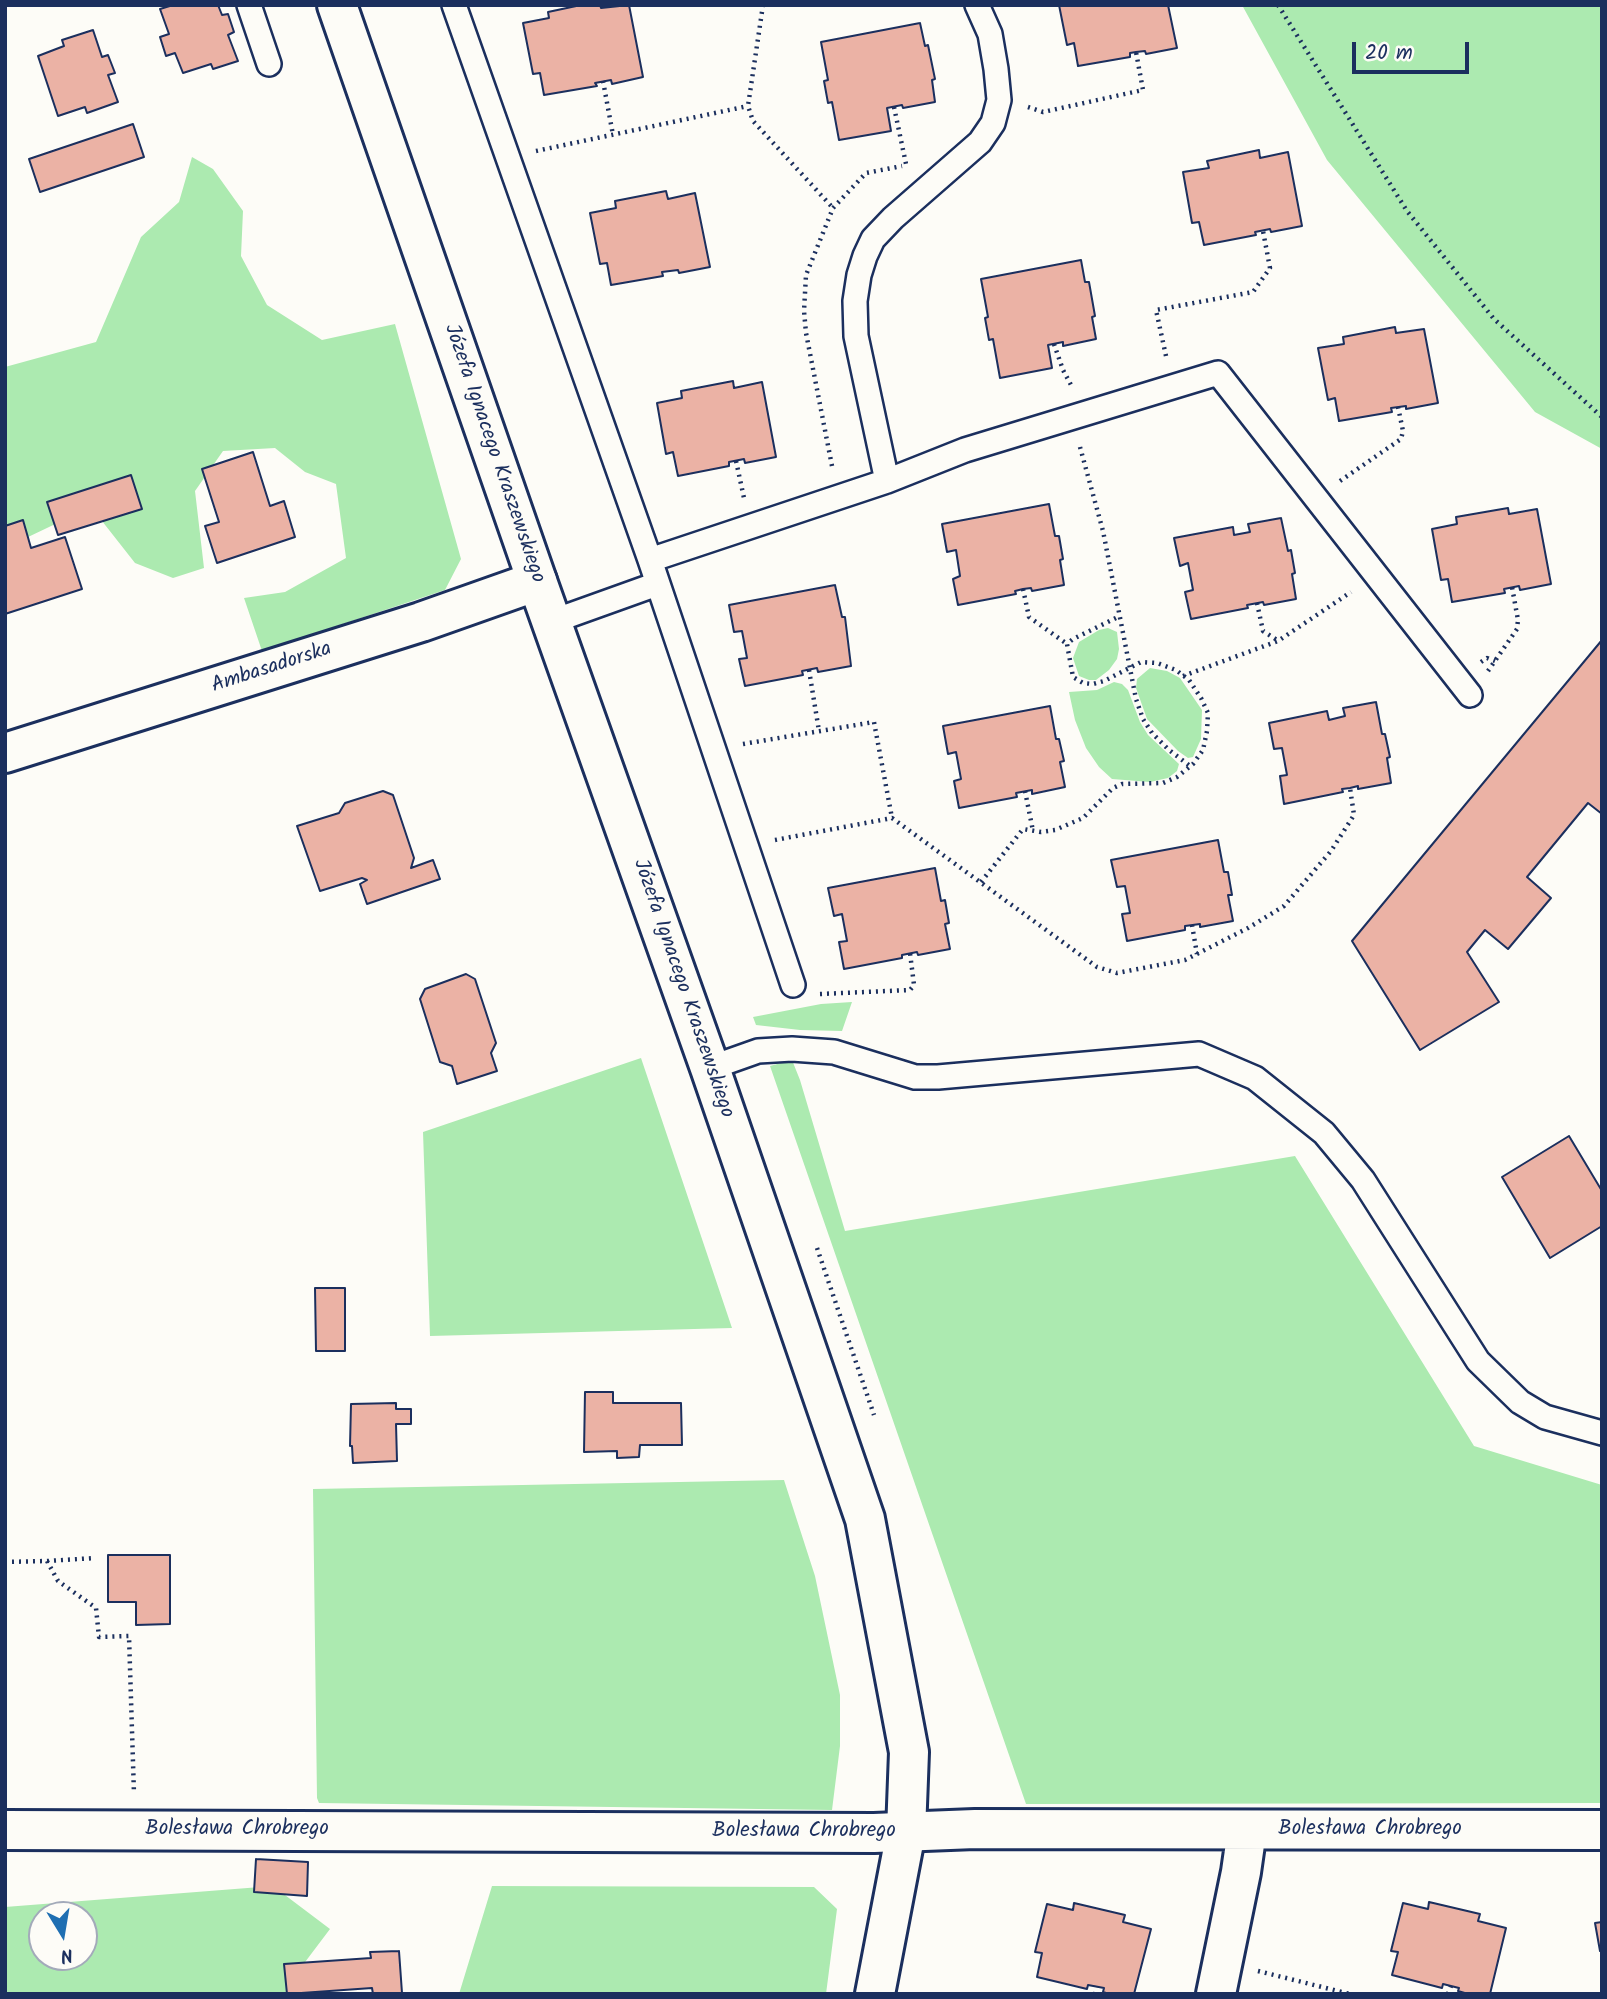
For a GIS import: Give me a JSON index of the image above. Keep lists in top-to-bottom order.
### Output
{
  "streets": {
    "street": ["Józefa Ignacego Kraszewskiego", "Ambasadorska", "Bolesława Chrobrego"]
  },
  "crossings": [
    ["Józefa Ignacego Kraszewskiego", "Ambasadorska"],
    ["Józefa Ignacego Kraszewskiego", "Bolesława Chrobrego"]
  ],
  "scale_bar": "20 m",
  "north": "bottom"
}
